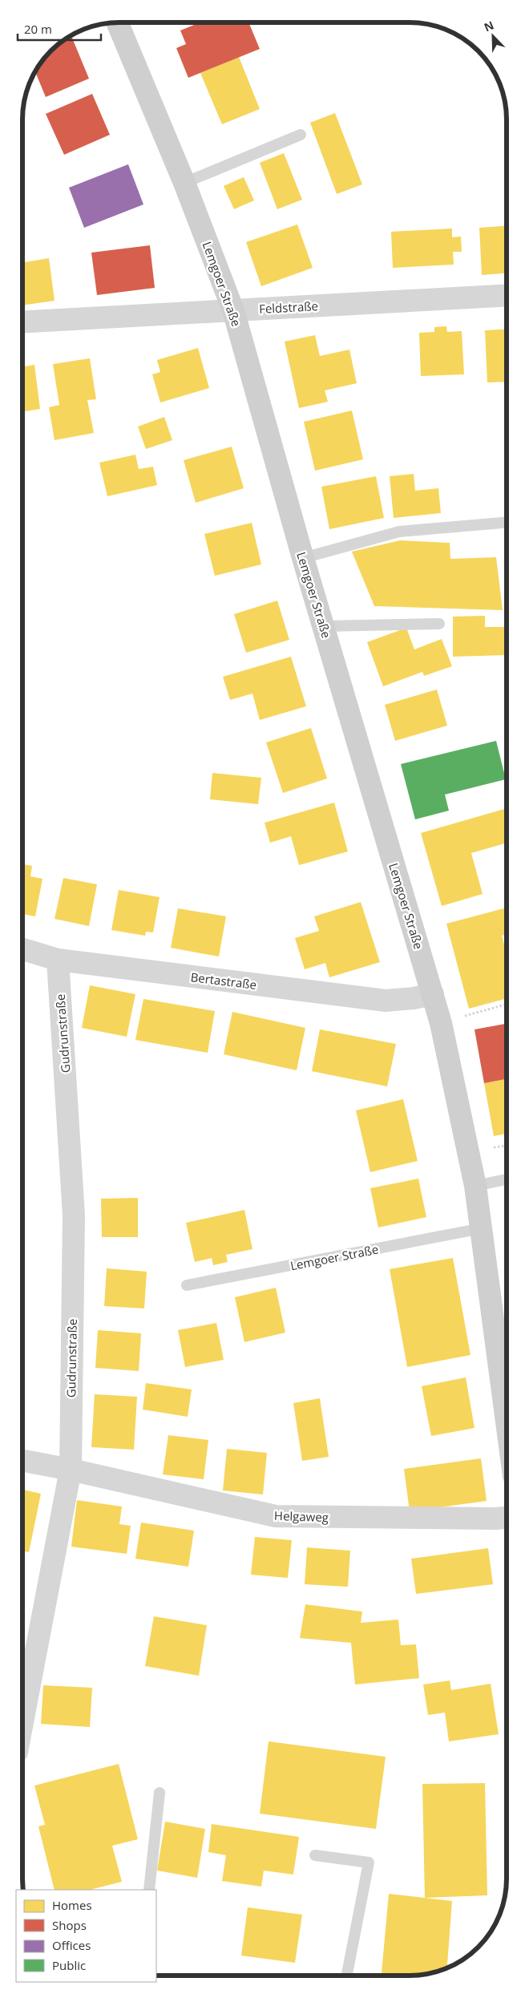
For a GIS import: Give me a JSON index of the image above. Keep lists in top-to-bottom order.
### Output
{
  "streets": {
    "main road": ["Lemgoer Straße"],
    "street": [
      "Feldstraße",
      "Bertastraße",
      "Gudrunstraße",
      "Helgaweg"
    ]
  },
  "crossings": [
    ["Lemgoer Straße", "Feldstraße"],
    ["Lemgoer Straße", "Bertastraße"],
    ["Bertastraße", "Gudrunstraße"],
    ["Gudrunstraße", "Helgaweg"]
  ],
  "legend": [
    "Homes",
    "Shops",
    "Offices",
    "Public"
  ],
  "scale_bar": "20 m",
  "north": "top left"
}
